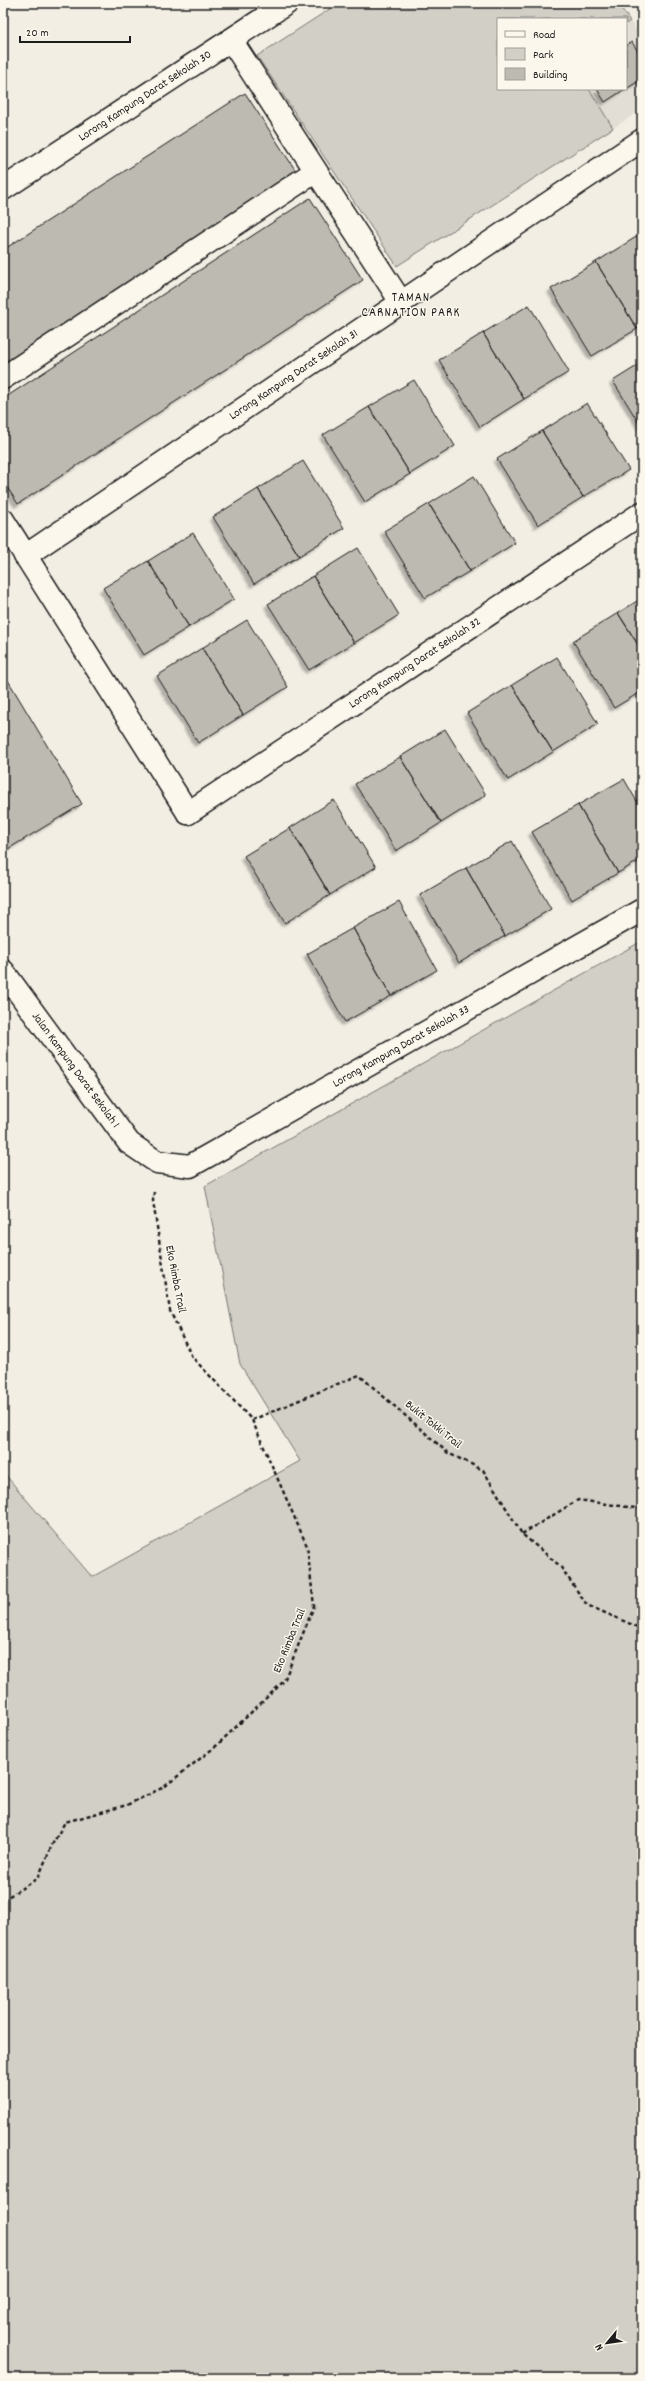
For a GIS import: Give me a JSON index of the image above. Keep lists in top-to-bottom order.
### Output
{
  "streets": {
    "street": [
      "Lorong Kampung Darat Sekolah 30",
      "Lorong Kampung Darat Sekolah 31",
      "Lorong Kampung Darat Sekolah 32",
      "Lorong Kampung Darat Sekolah 33",
      "Jalan Kampung Darat Sekolah 1"
    ],
    "path": ["Eko Rimba Trail", "Bukit Tokki Trail"]
  },
  "crossings": [
    ["Lorong Kampung Darat Sekolah 31", "Lorong Kampung Darat Sekolah 32"],
    ["Lorong Kampung Darat Sekolah 33", "Jalan Kampung Darat Sekolah 1"],
    ["Lorong Kampung Darat Sekolah 33", "Eko Rimba Trail"],
    ["Jalan Kampung Darat Sekolah 1", "Eko Rimba Trail"],
    ["Eko Rimba Trail", "Bukit Tokki Trail"]
  ],
  "districts": ["TAMAN CARNATION PARK"],
  "legend": ["Road", "Park", "Building"],
  "scale_bar": "20 m",
  "north": "bottom left"
}
